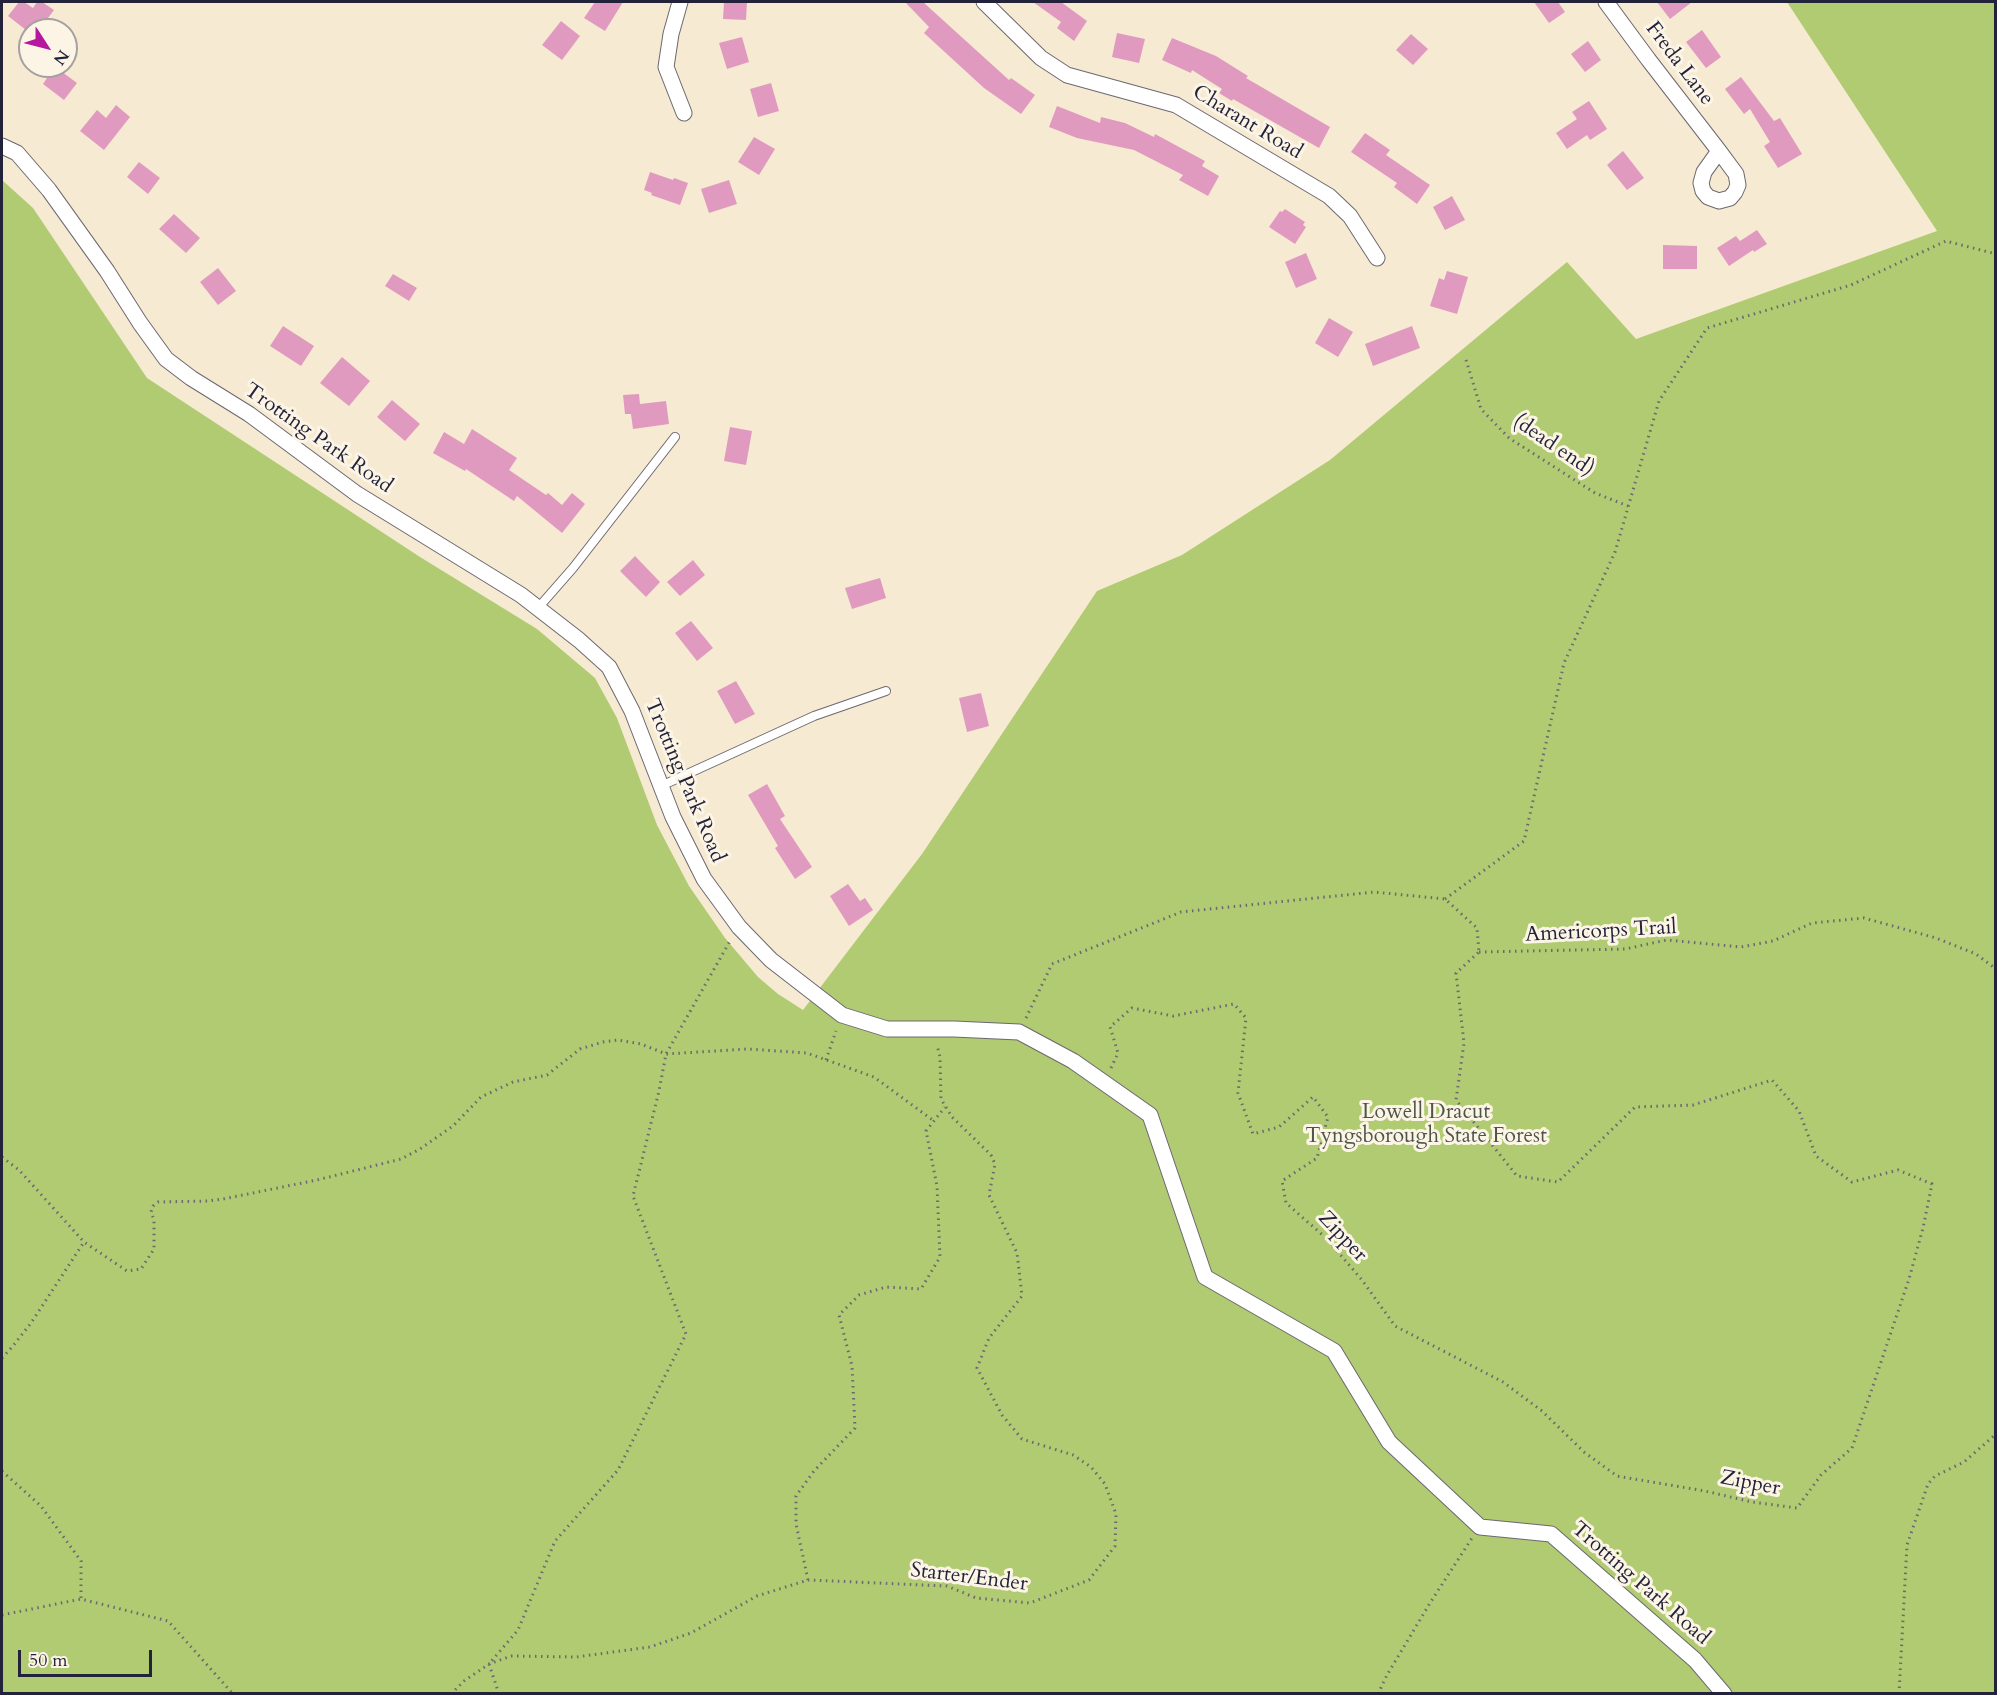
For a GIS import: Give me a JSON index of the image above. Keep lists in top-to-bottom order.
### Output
{
  "streets": {
    "street": ["Freda Lane", "Charant Road", "Trotting Park Road"],
    "path": [
      "(dead end)",
      "Americorps Trail",
      "Zipper",
      "Starter/Ender"
    ]
  },
  "crossings": [
    ["Trotting Park Road", "Zipper"],
    ["Trotting Park Road", "Starter/Ender"],
    ["Americorps Trail", "Zipper"]
  ],
  "parks": ["Lowell Dracut Tyngsborough State Forest"],
  "scale_bar": "50 m",
  "north": "bottom right"
}
